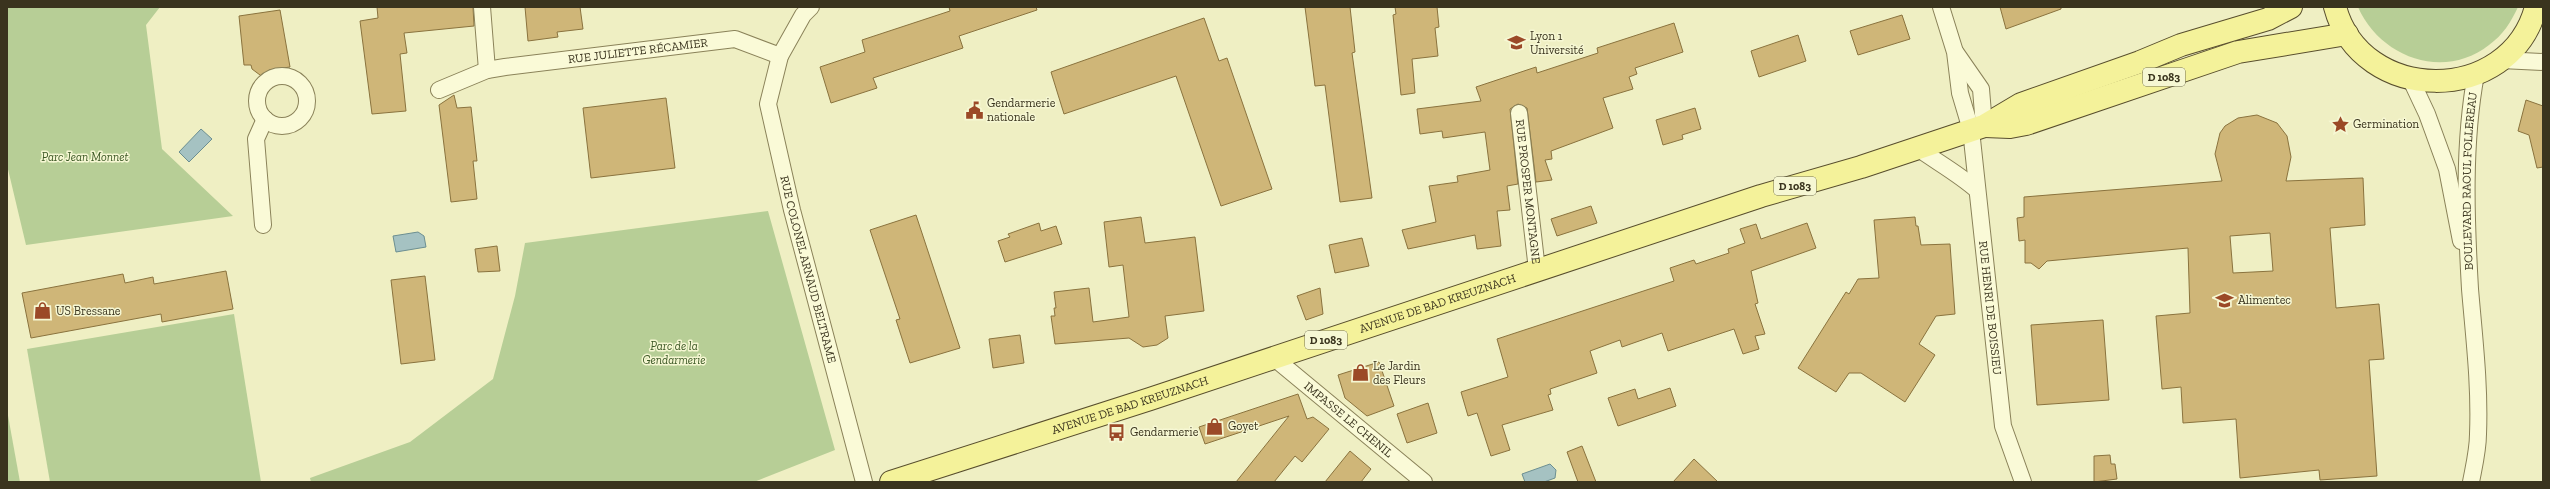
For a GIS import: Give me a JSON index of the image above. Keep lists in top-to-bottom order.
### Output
{
  "streets": {
    "main road": ["D 1083", "AVENUE DE BAD KREUZNACH"],
    "street": [
      "RUE JULIETTE RÉCAMIER",
      "BOULEVARD RAOUL FOLLEREAU",
      "RUE PROSPER MONTAGNE",
      "RUE COLONEL ARNAUD BELTRAME",
      "RUE HENRI DE BOISSIEU",
      "IMPASSE LE CHENIL"
    ]
  },
  "crossings": [
    ["RUE JULIETTE RÉCAMIER", "RUE COLONEL ARNAUD BELTRAME"],
    ["RUE PROSPER MONTAGNE", "AVENUE DE BAD KREUZNACH"],
    ["AVENUE DE BAD KREUZNACH", "RUE HENRI DE BOISSIEU"],
    ["AVENUE DE BAD KREUZNACH", "IMPASSE LE CHENIL"]
  ],
  "parks": ["Parc Jean Monnet", "Parc de la Gendarmerie"],
  "places": {
    "school or university": ["Lyon 1 Université", "Alimentec"],
    "public building": ["Gendarmerie nationale"],
    "place": ["Germination"],
    "shop": ["US Bressane", "Le Jardin des Fleurs", "Goyet"],
    "bus stop": ["Gendarmerie"]
  }
}
